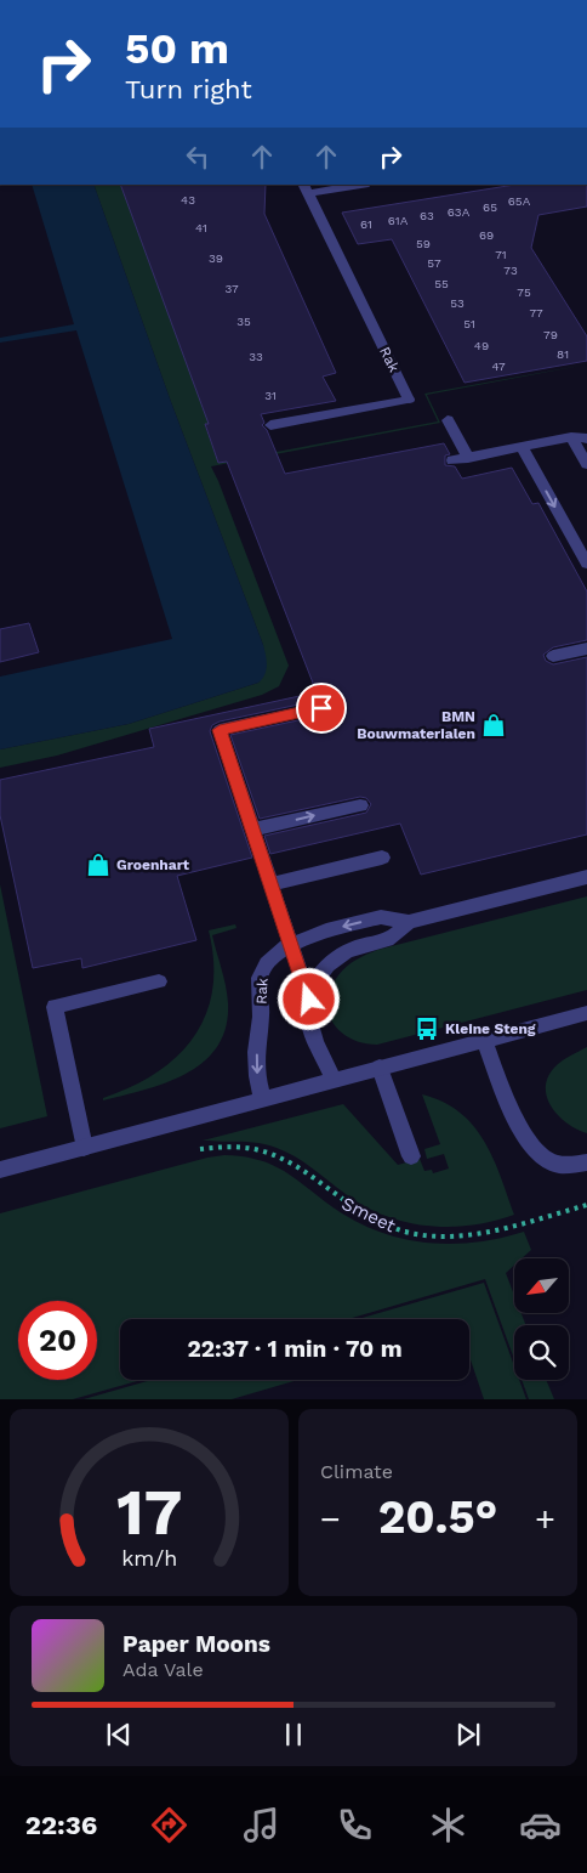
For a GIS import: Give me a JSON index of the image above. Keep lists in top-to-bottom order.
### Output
{
  "streets": {
    "street": ["Rak"],
    "path": ["Smeet"]
  },
  "places": {
    "shop": ["BMN Bouwmaterialen", "Groenhart"],
    "bus stop": ["Kleine Steng"]
  },
  "house_numbers": [
    "43",
    "65A",
    "65",
    "63A",
    "63",
    "61A",
    "61",
    "41",
    "69",
    "59",
    "71",
    "39",
    "57",
    "73",
    "55",
    "37",
    "75",
    "53",
    "77",
    "35",
    "51",
    "79",
    "49",
    "81",
    "33",
    "47",
    "31"
  ],
  "north": "bottom left",
  "page": {
    "turn": ["50 m", "Turn right"],
    "limit": "20",
    "trip": "22:37 · 1 min · 70 m",
    "tile": "Climate",
    "heat": ["−", "20.5°", "+"],
    "song": ["Paper Moons", "Ada Vale"],
    "tabs": "22:36",
    "gauge": ["17", "km/h"]
  }
}
